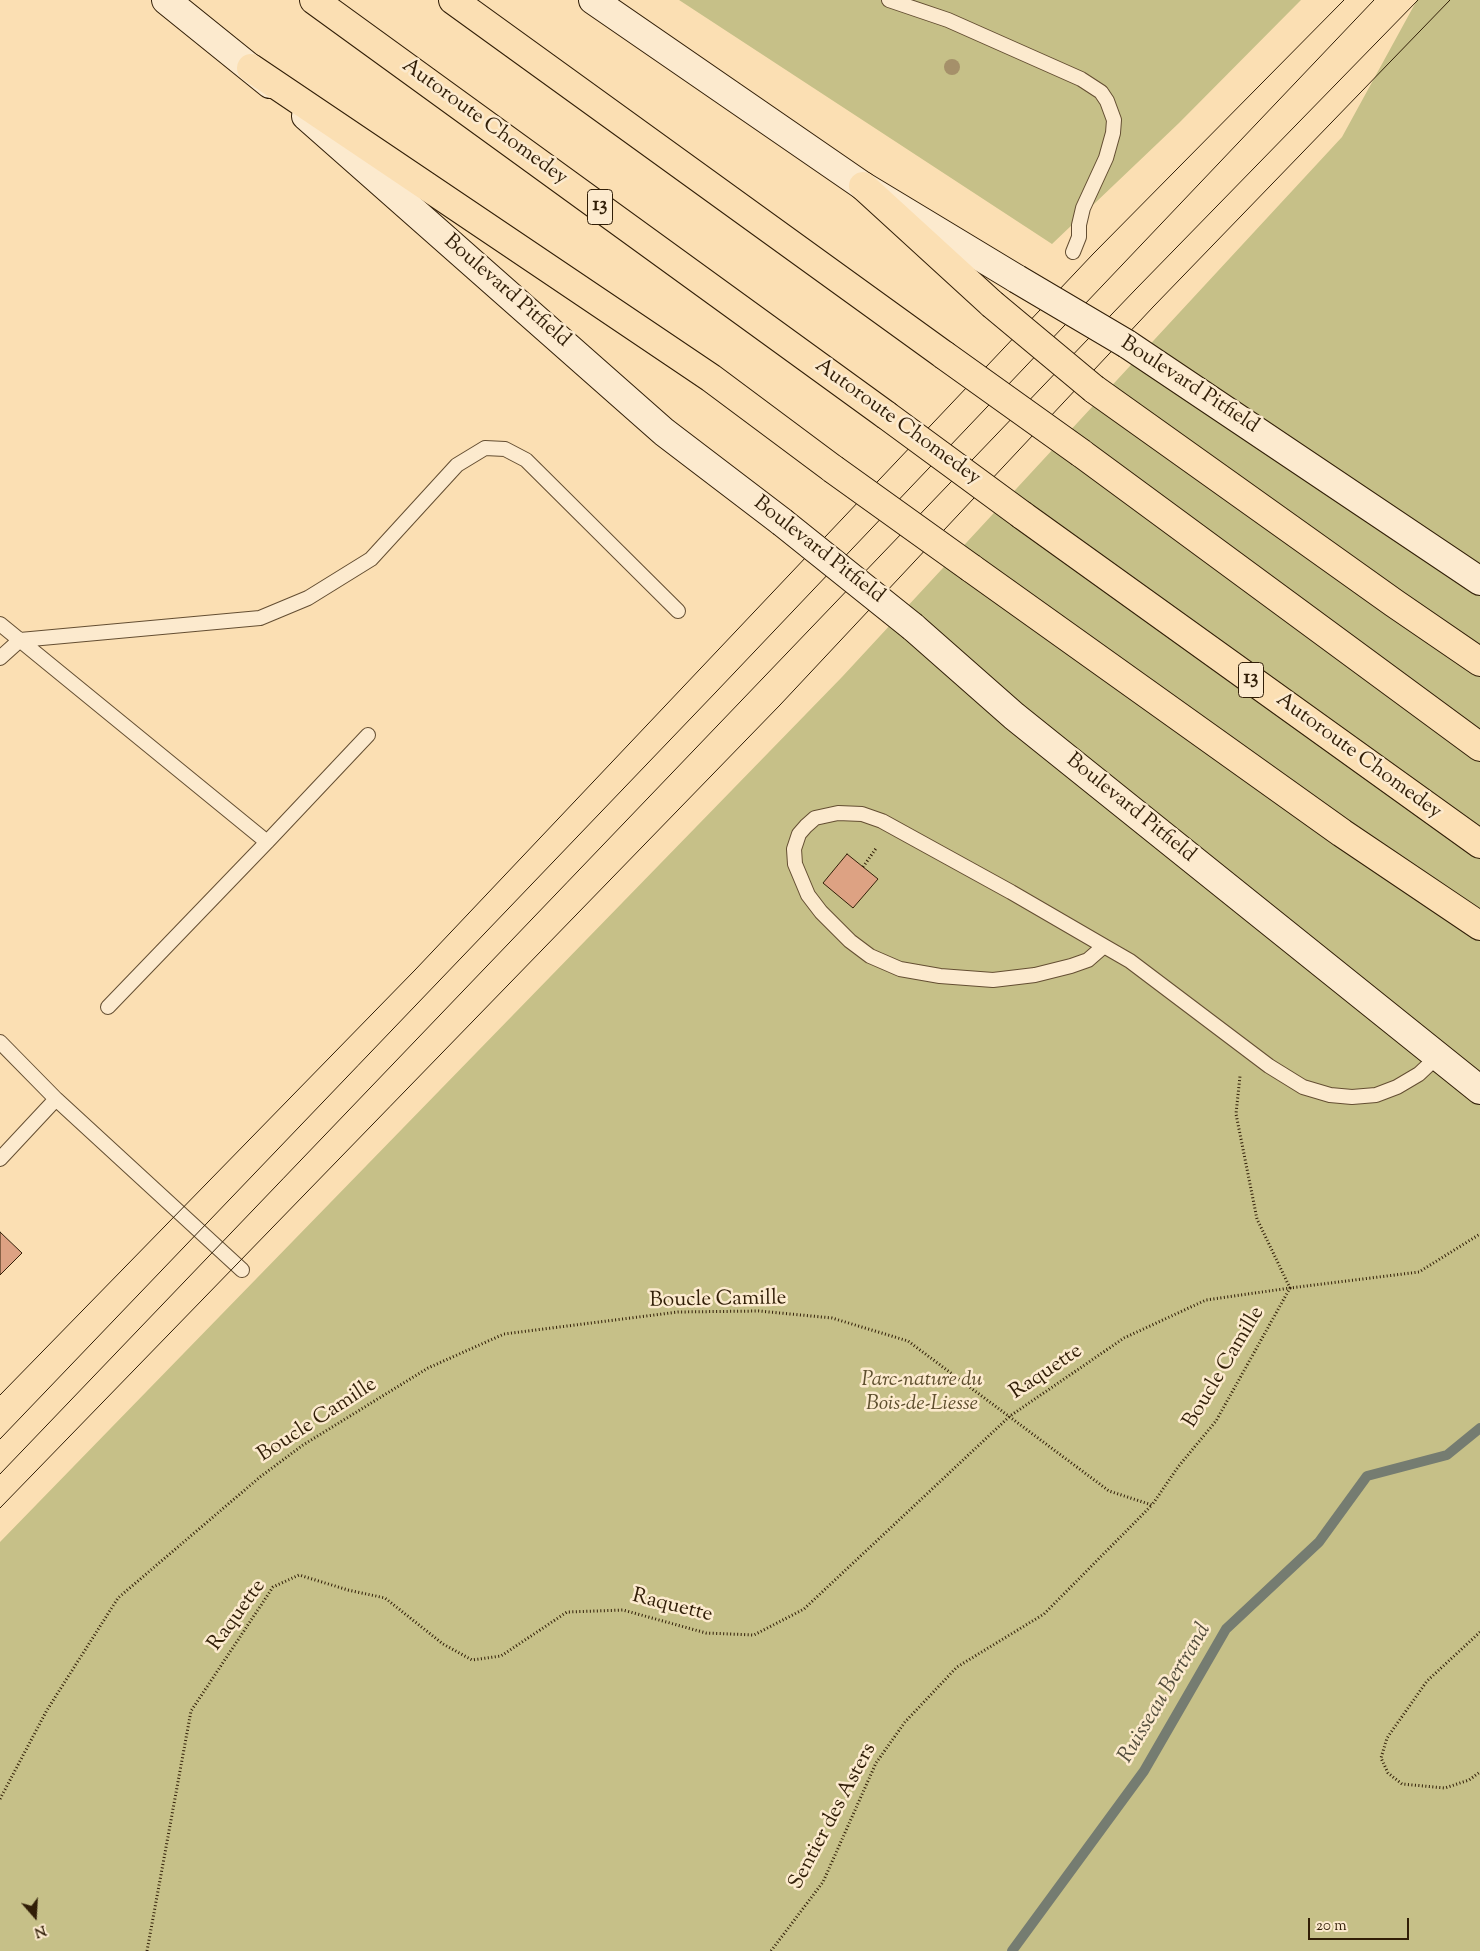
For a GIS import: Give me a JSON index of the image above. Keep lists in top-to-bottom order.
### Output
{
  "streets": {
    "highway": ["Autoroute Chomedey", "13"],
    "main road": ["Boulevard Pitfield"],
    "path": ["Boucle Camille", "Raquette", "Sentier des Asters"]
  },
  "crossings": [
    ["Boucle Camille", "Raquette"],
    ["Boucle Camille", "Sentier des Asters"]
  ],
  "water": ["Ruisseau Bertrand"],
  "parks": ["Parc-nature du Bois-de-Liesse"],
  "scale_bar": "20 m",
  "north": "bottom"
}
